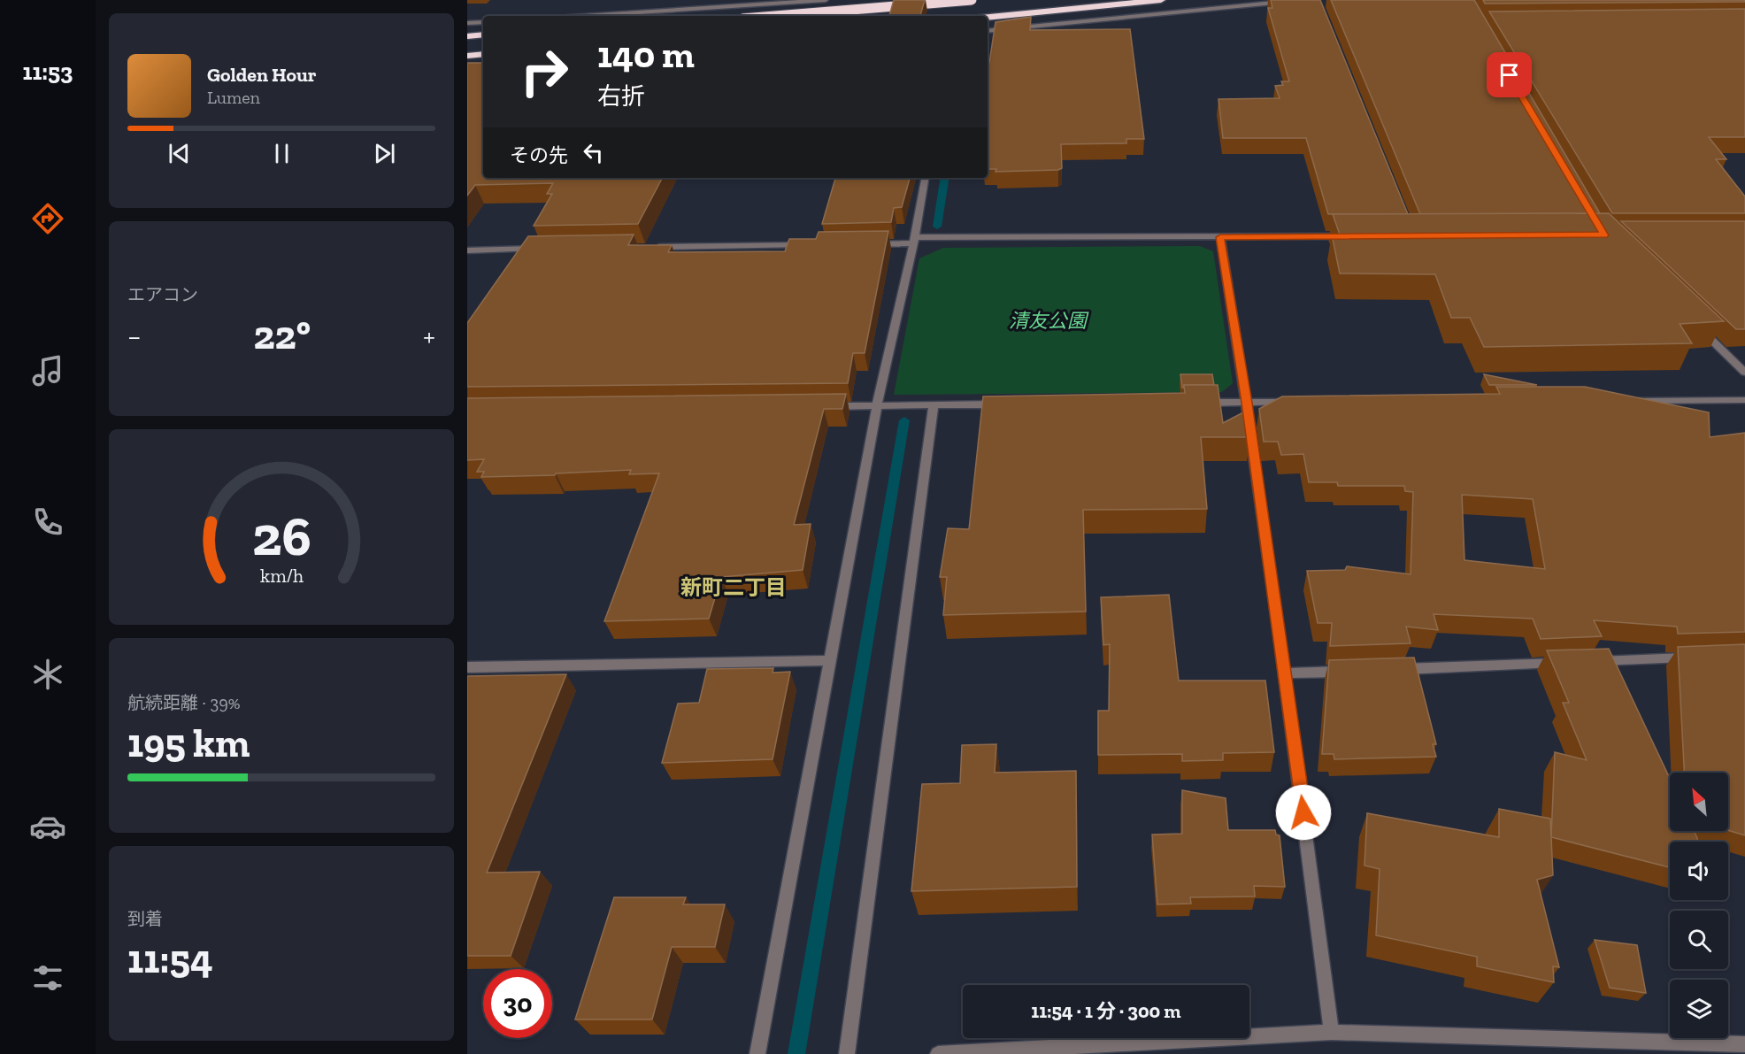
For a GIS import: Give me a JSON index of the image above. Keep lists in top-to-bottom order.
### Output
{
  "districts": ["新町二丁目"],
  "parks": ["清友公園"],
  "north": "top left",
  "page": {
    "tabs": "11:53",
    "turn": ["140 m", "右折"],
    "song": ["Golden Hour", "Lumen"],
    "then": "その先",
    "tile": [
      "エアコン",
      ["航続距離 · 39%", "195 km"],
      ["到着", "11:54"]
    ],
    "heat": ["−", "22°", "+"],
    "limit": "30",
    "trip": "11:54 · 1 分 · 300 m",
    "gauge": ["26", "km/h"]
  }
}
